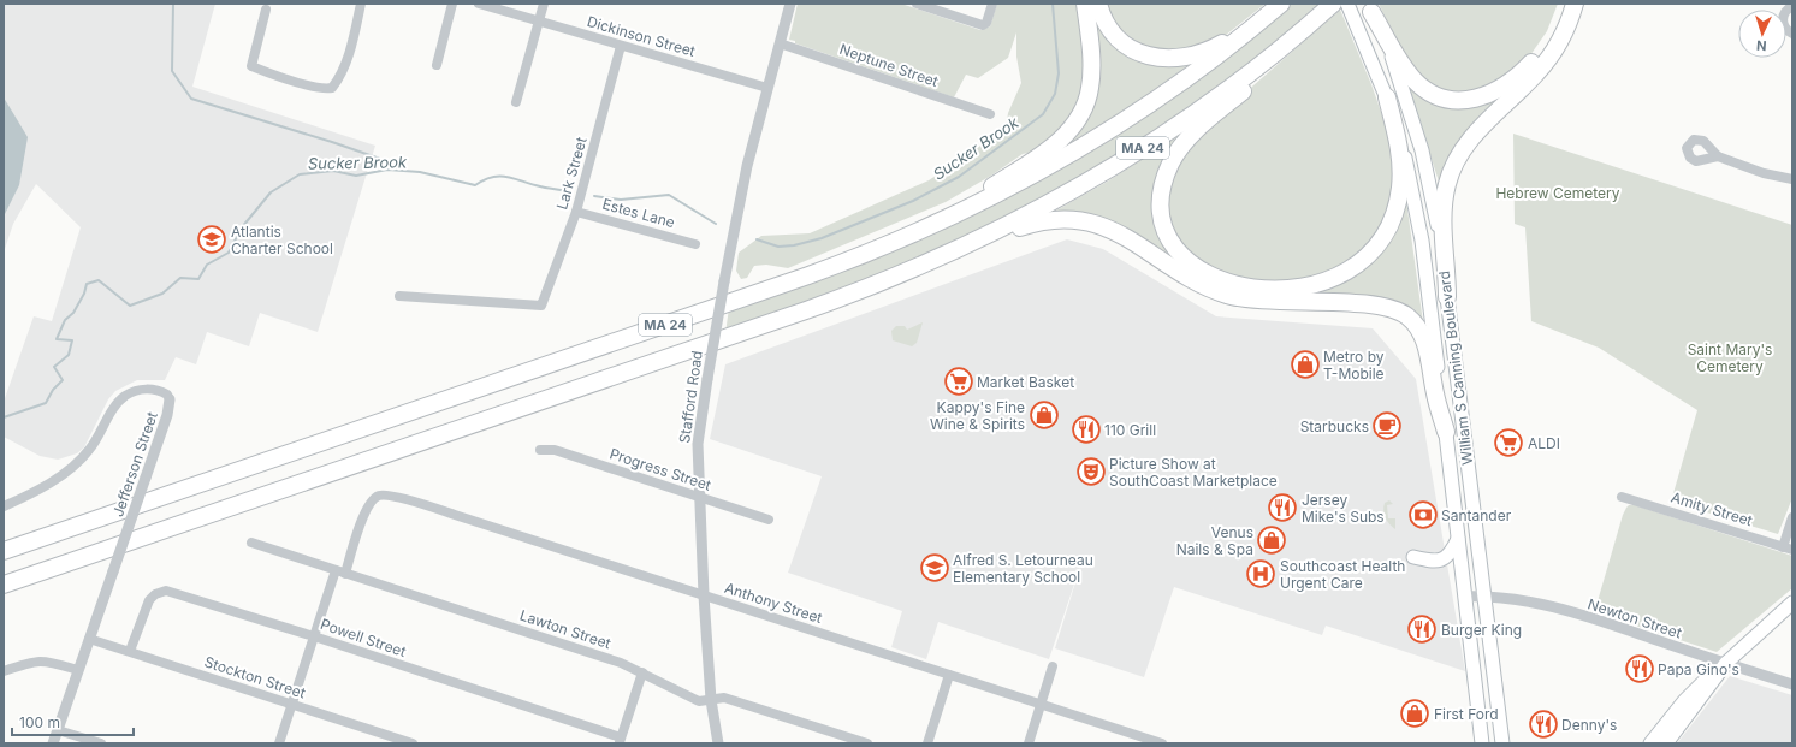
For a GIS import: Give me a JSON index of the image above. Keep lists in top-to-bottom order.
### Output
{
  "streets": {
    "highway": ["MA 24"],
    "main road": ["William S Canning Boulevard"],
    "street": [
      "Dickinson Street",
      "Neptune Street",
      "Lark Street",
      "Estes Lane",
      "Stafford Road",
      "Jefferson Street",
      "Progress Street",
      "Amity Street",
      "Anthony Street",
      "Newton Street",
      "Lawton Street",
      "Powell Street",
      "Stockton Street"
    ]
  },
  "crossings": [
    ["Dickinson Street", "Lark Street"],
    ["Dickinson Street", "Stafford Road"],
    ["Neptune Street", "Stafford Road"],
    ["Lark Street", "Estes Lane"],
    ["William S Canning Boulevard", "Newton Street"],
    ["Stafford Road", "Progress Street"],
    ["Stafford Road", "Anthony Street"],
    ["Stafford Road", "Lawton Street"],
    ["Jefferson Street", "Stockton Street"],
    ["Anthony Street", "Lawton Street"],
    ["Powell Street", "Stockton Street"]
  ],
  "water": ["Sucker Brook"],
  "parks": ["Hebrew Cemetery", "Saint Mary's Cemetery"],
  "places": {
    "school or university": ["Atlantis Charter School", "Alfred S. Letourneau Elementary School"],
    "shop": [
      "Metro by T-Mobile",
      "Kappy's Fine Wine & Spirits",
      "Venus Nails & Spa",
      "First Ford"
    ],
    "supermarket": ["Market Basket", "ALDI"],
    "cafe": ["Starbucks"],
    "restaurant": [
      "110 Grill",
      "Jersey Mike's Subs",
      "Burger King",
      "Papa Gino's",
      "Denny's"
    ],
    "theatre": ["Picture Show at SouthCoast Marketplace"],
    "bank": ["Santander"],
    "hospital": ["Southcoast Health Urgent Care"]
  },
  "scale_bar": "100 m",
  "north": "bottom"
}
